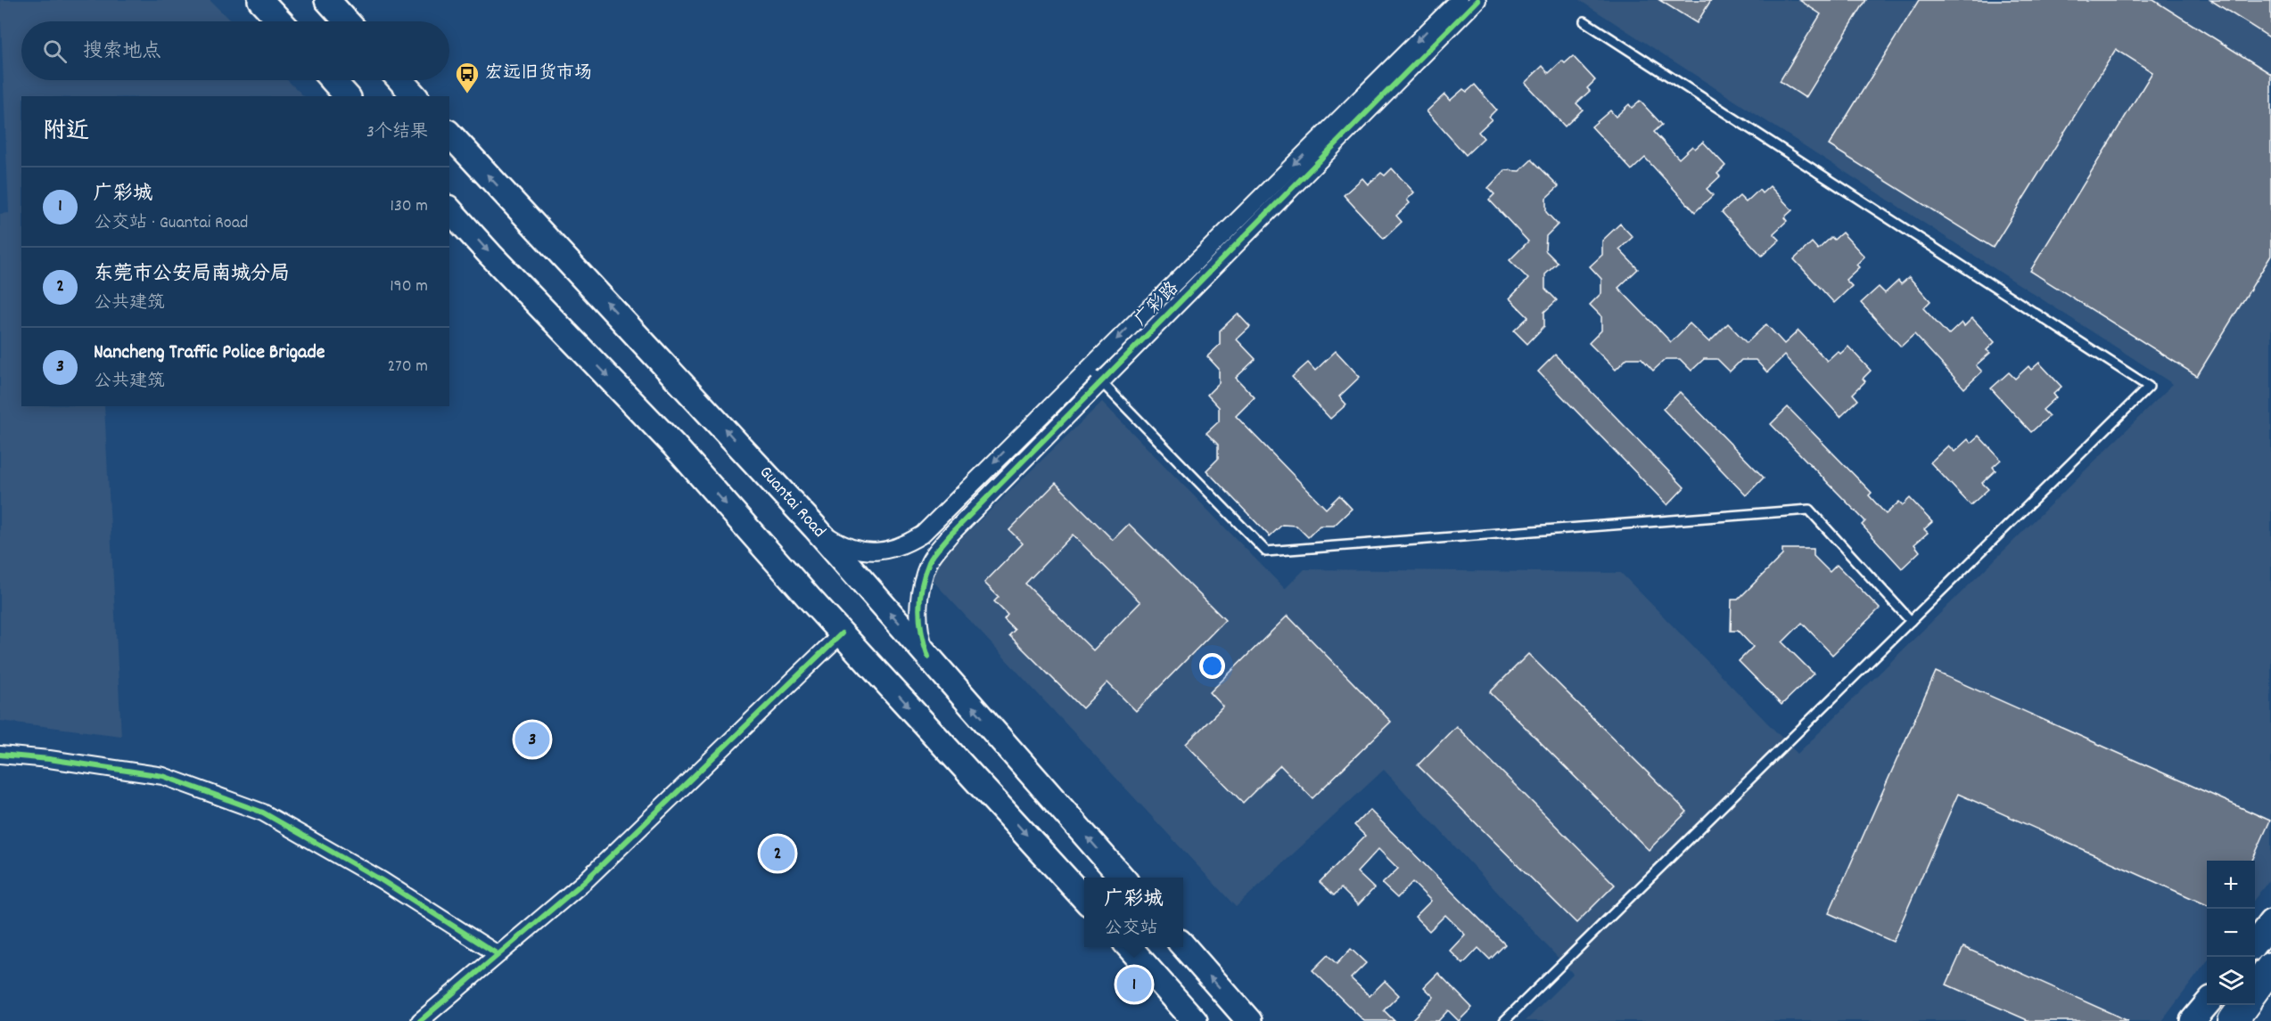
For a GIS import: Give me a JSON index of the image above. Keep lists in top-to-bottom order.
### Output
{
  "streets": {
    "main road": ["Guantai Road"],
    "street": ["广彩路"]
  },
  "crossings": [
    ["广彩路", "Guantai Road"]
  ],
  "places": {
    "bus stop": ["宏远旧货市场"]
  },
  "page": {
    "search": "搜索地点",
    "heading": ["附近", "3个结果"],
    "list": [
      {
        "mark": "1",
        "name": "广彩城",
        "note": "公交站 · Guantai Road",
        "value": "130 m"
      },
      {
        "mark": "2",
        "name": "东莞市公安局南城分局",
        "note": "公共建筑",
        "value": "190 m"
      },
      {
        "mark": "3",
        "name": "Nancheng Traffic Police Brigade",
        "note": "公共建筑",
        "value": "270 m"
      }
    ],
    "pins": ["3", "2", "1"],
    "map_buttons": ["+", "−"],
    "popup": ["广彩城", "公交站"]
  }
}
